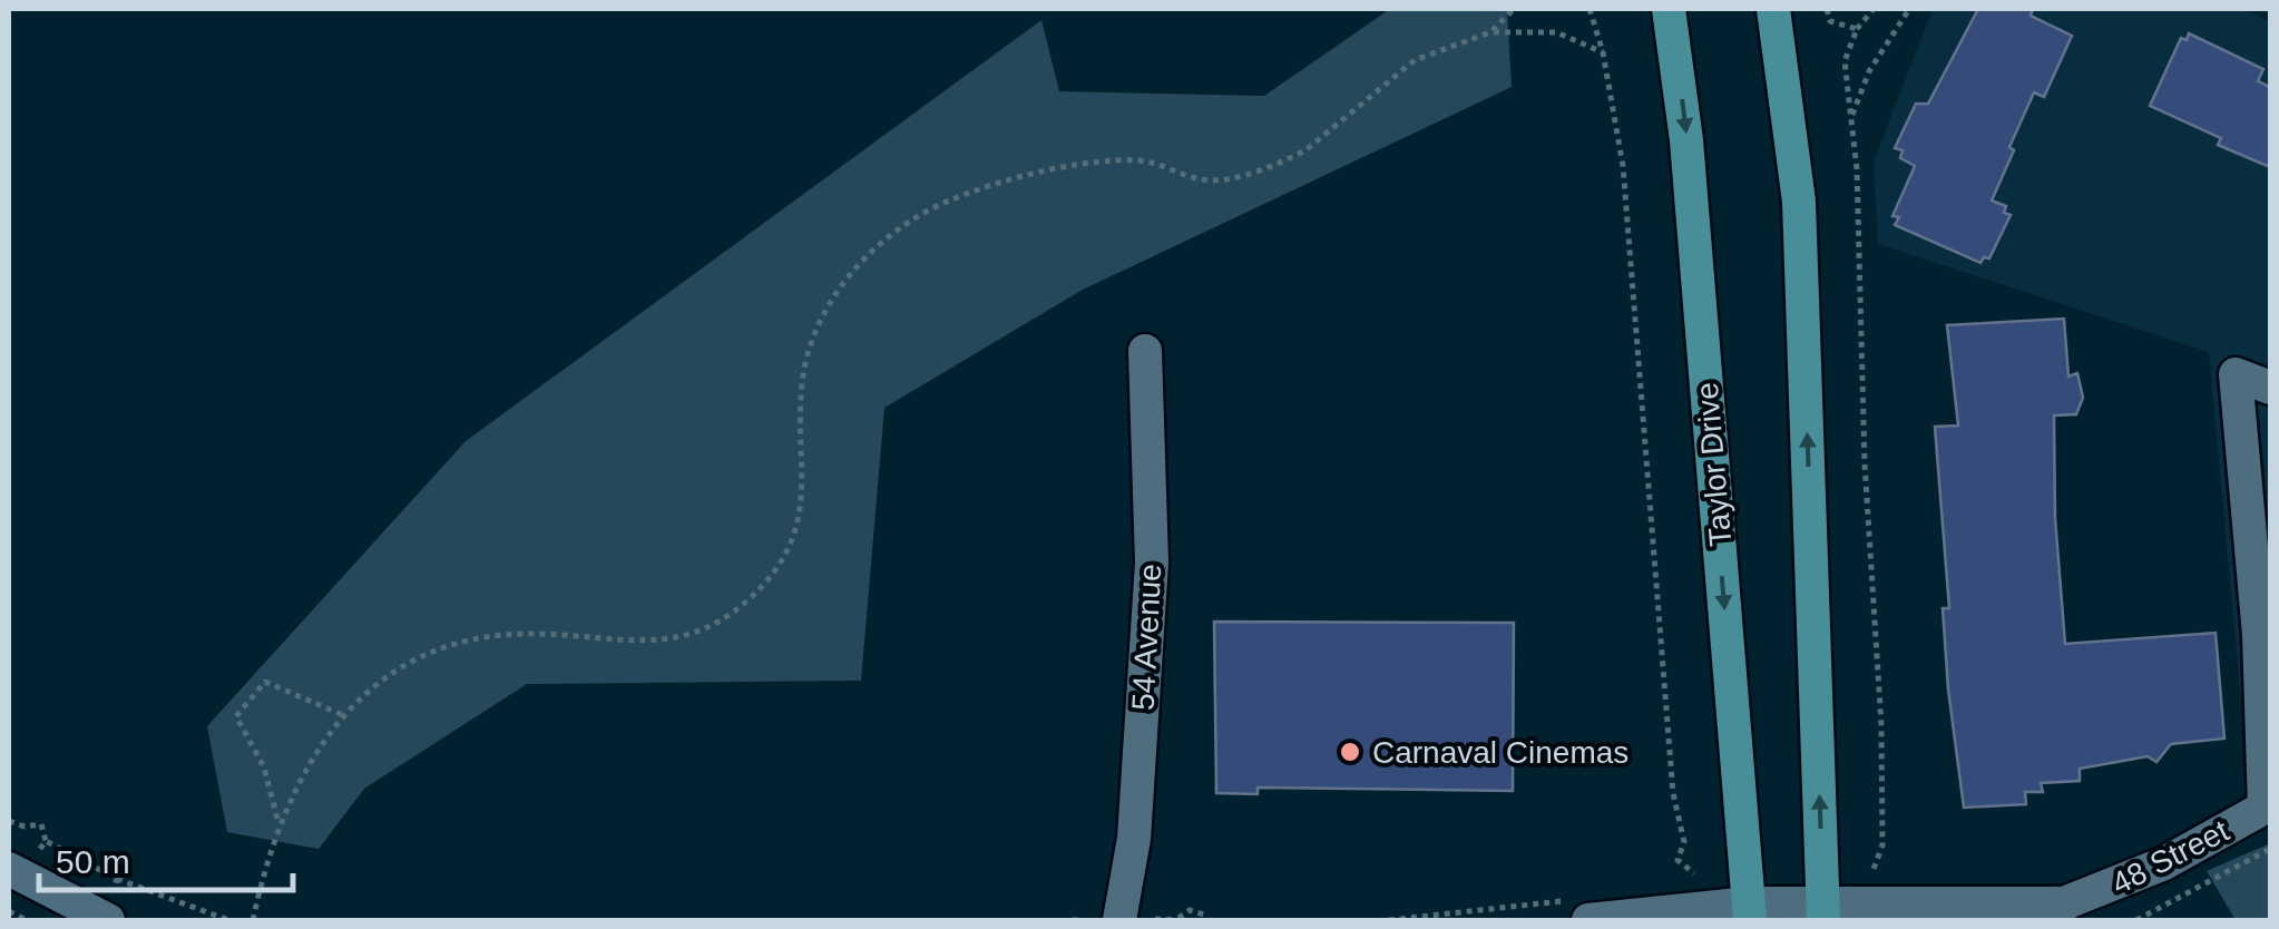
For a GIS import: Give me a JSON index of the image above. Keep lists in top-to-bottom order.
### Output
{
  "streets": {
    "main road": ["Taylor Drive"],
    "street": ["54 Avenue", "48 Street"]
  },
  "crossings": [
    ["Taylor Drive", "48 Street"]
  ],
  "places": ["Carnaval Cinemas"],
  "scale_bar": "50 m"
}
